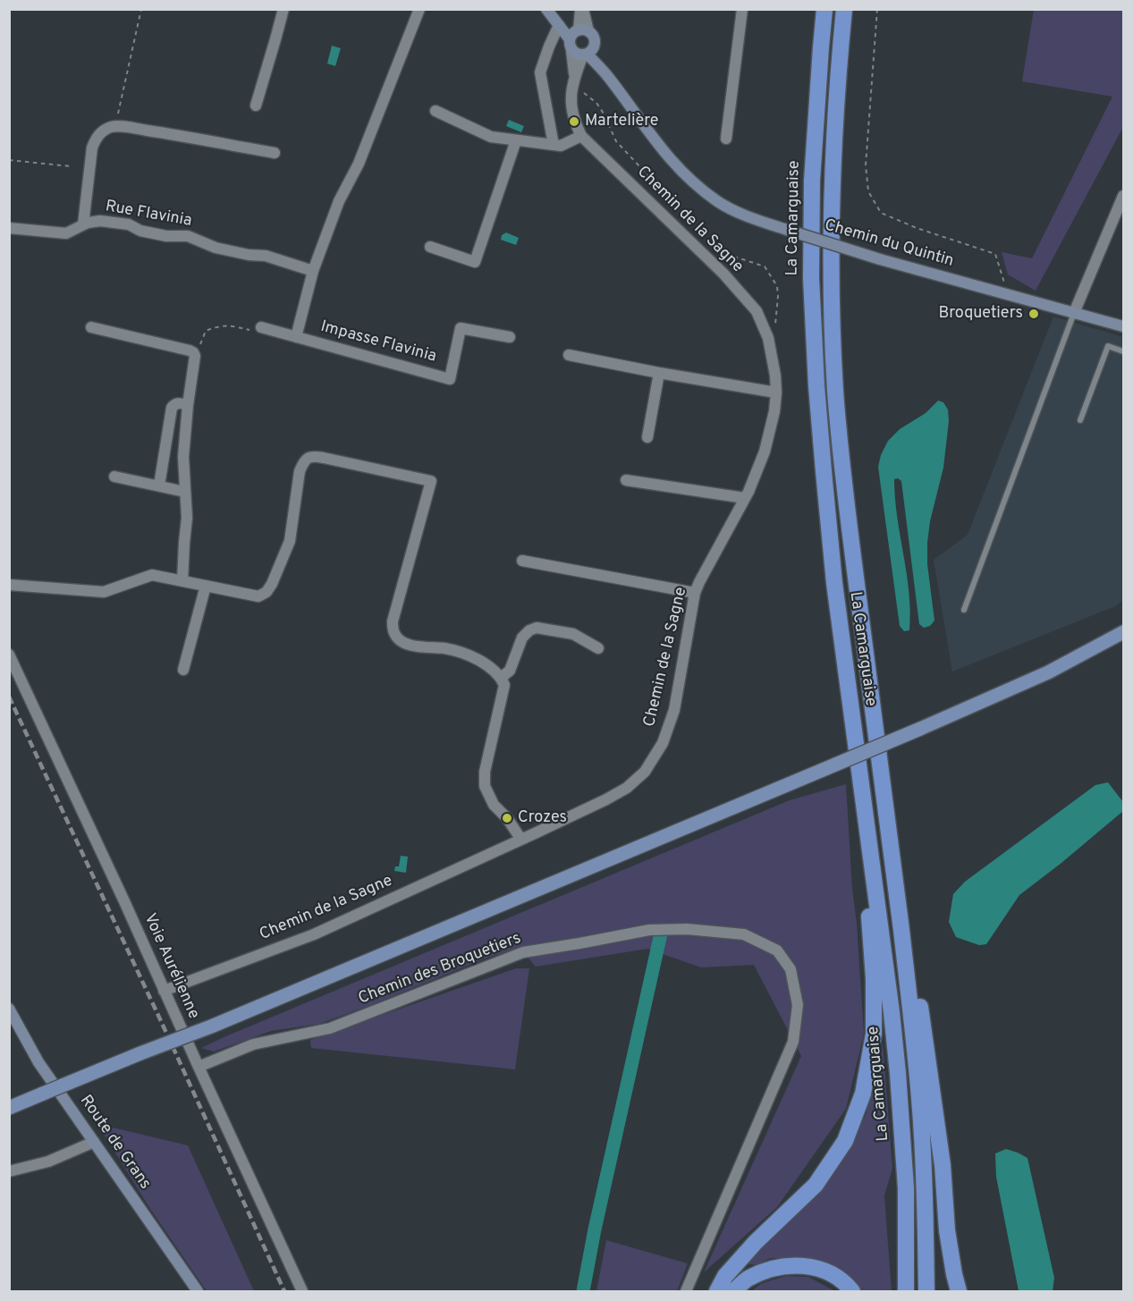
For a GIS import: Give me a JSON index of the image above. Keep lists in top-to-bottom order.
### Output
{
  "streets": {
    "highway": ["La Camarguaise"],
    "street": [
      "Rue Flavinia",
      "Chemin de la Sagne",
      "Chemin du Quintin",
      "Impasse Flavinia",
      "Voie Aurélienne",
      "Chemin des Broquetiers",
      "Route de Grans"
    ]
  },
  "crossings": [
    ["Chemin de la Sagne", "Chemin du Quintin"],
    ["Chemin de la Sagne", "Voie Aurélienne"],
    ["Voie Aurélienne", "Chemin des Broquetiers"]
  ],
  "places": ["Martelière", "Broquetiers", "Crozes"]
}
